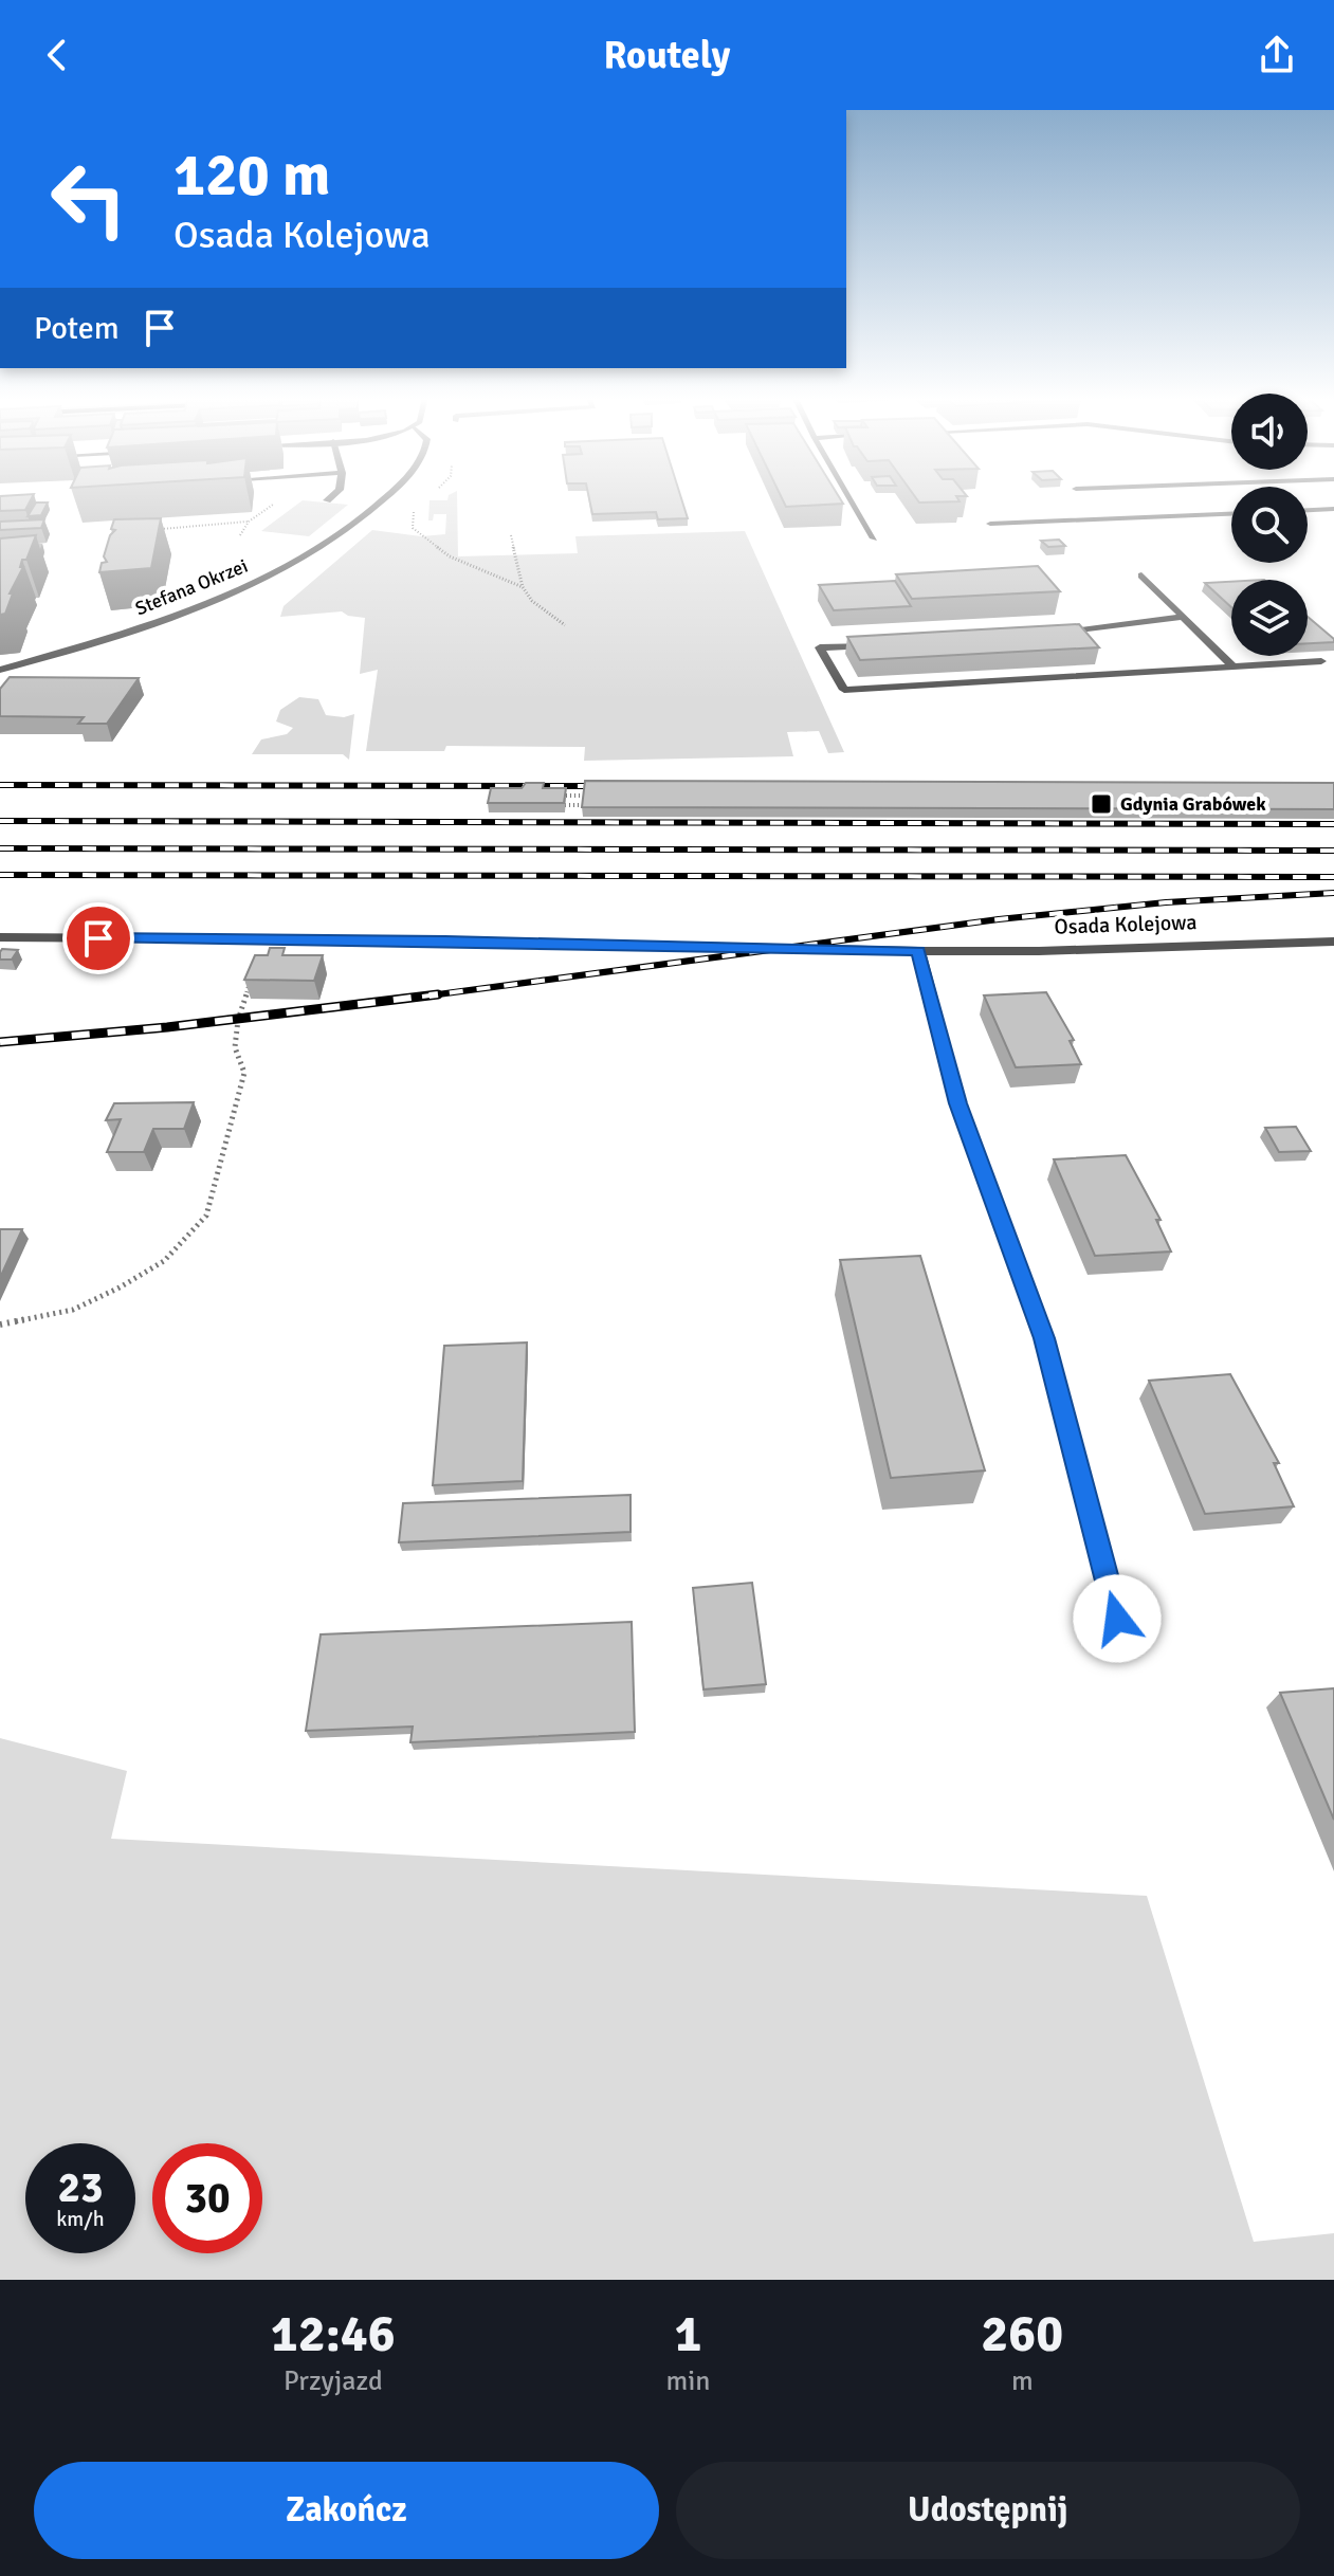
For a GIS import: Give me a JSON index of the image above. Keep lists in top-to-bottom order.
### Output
{
  "streets": {
    "street": ["Stefana Okrzei", "Osada Kolejowa"]
  },
  "places": {
    "transit": ["Gdynia Grabówek"]
  },
  "page": {
    "header": "Routely",
    "turn": ["120 m", "Osada Kolejowa"],
    "then": "Potem",
    "speed": "23 km/h",
    "limit": "30",
    "eta": [
      "12:46",
      "Przyjazd",
      "1",
      "min",
      "260",
      "m"
    ],
    "buttons": ["Zakończ", "Udostępnij"]
  }
}
